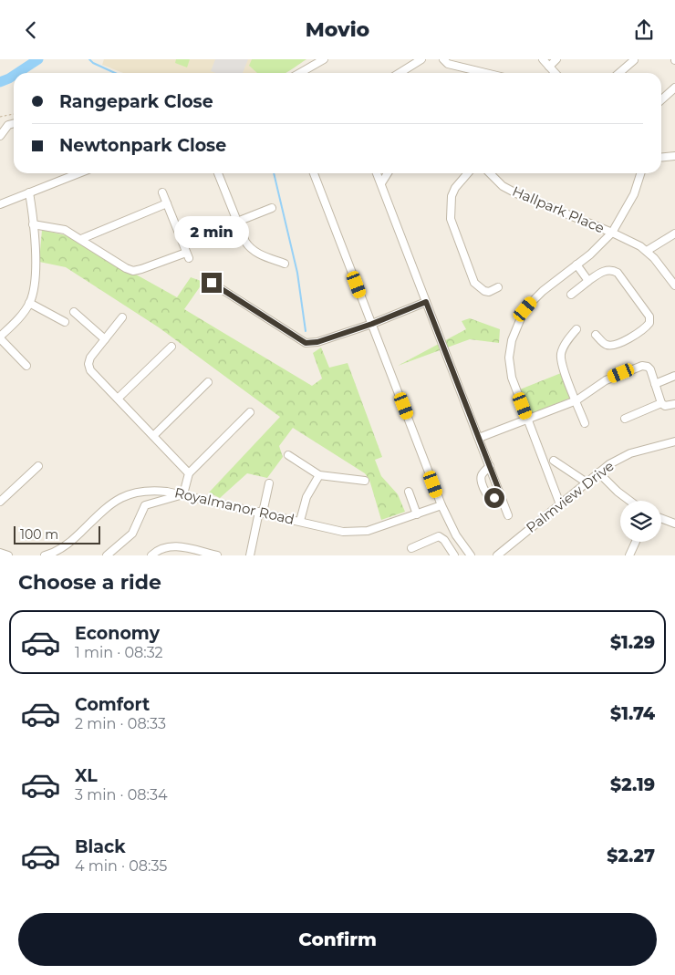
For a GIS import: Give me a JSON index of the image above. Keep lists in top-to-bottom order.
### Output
{
  "streets": {
    "street": ["Hallpark Place", "Palmview Drive", "Royalmanor Road"]
  },
  "scale_bar": "100 m",
  "page": {
    "header": "Movio",
    "banner": ["Rangepark Close", "Newtonpark Close"],
    "bubble": "2 min",
    "scale": "100 m",
    "heading": "Choose a ride",
    "list": [
      {
        "name": "Economy",
        "note": "1 min · 08:32",
        "value": "$1.29"
      },
      {
        "name": "Comfort",
        "note": "2 min · 08:33",
        "value": "$1.74"
      },
      {
        "name": "XL",
        "note": "3 min · 08:34",
        "value": "$2.19"
      },
      {
        "name": "Black",
        "note": "4 min · 08:35",
        "value": "$2.27"
      }
    ],
    "buttons": "Confirm"
  }
}
